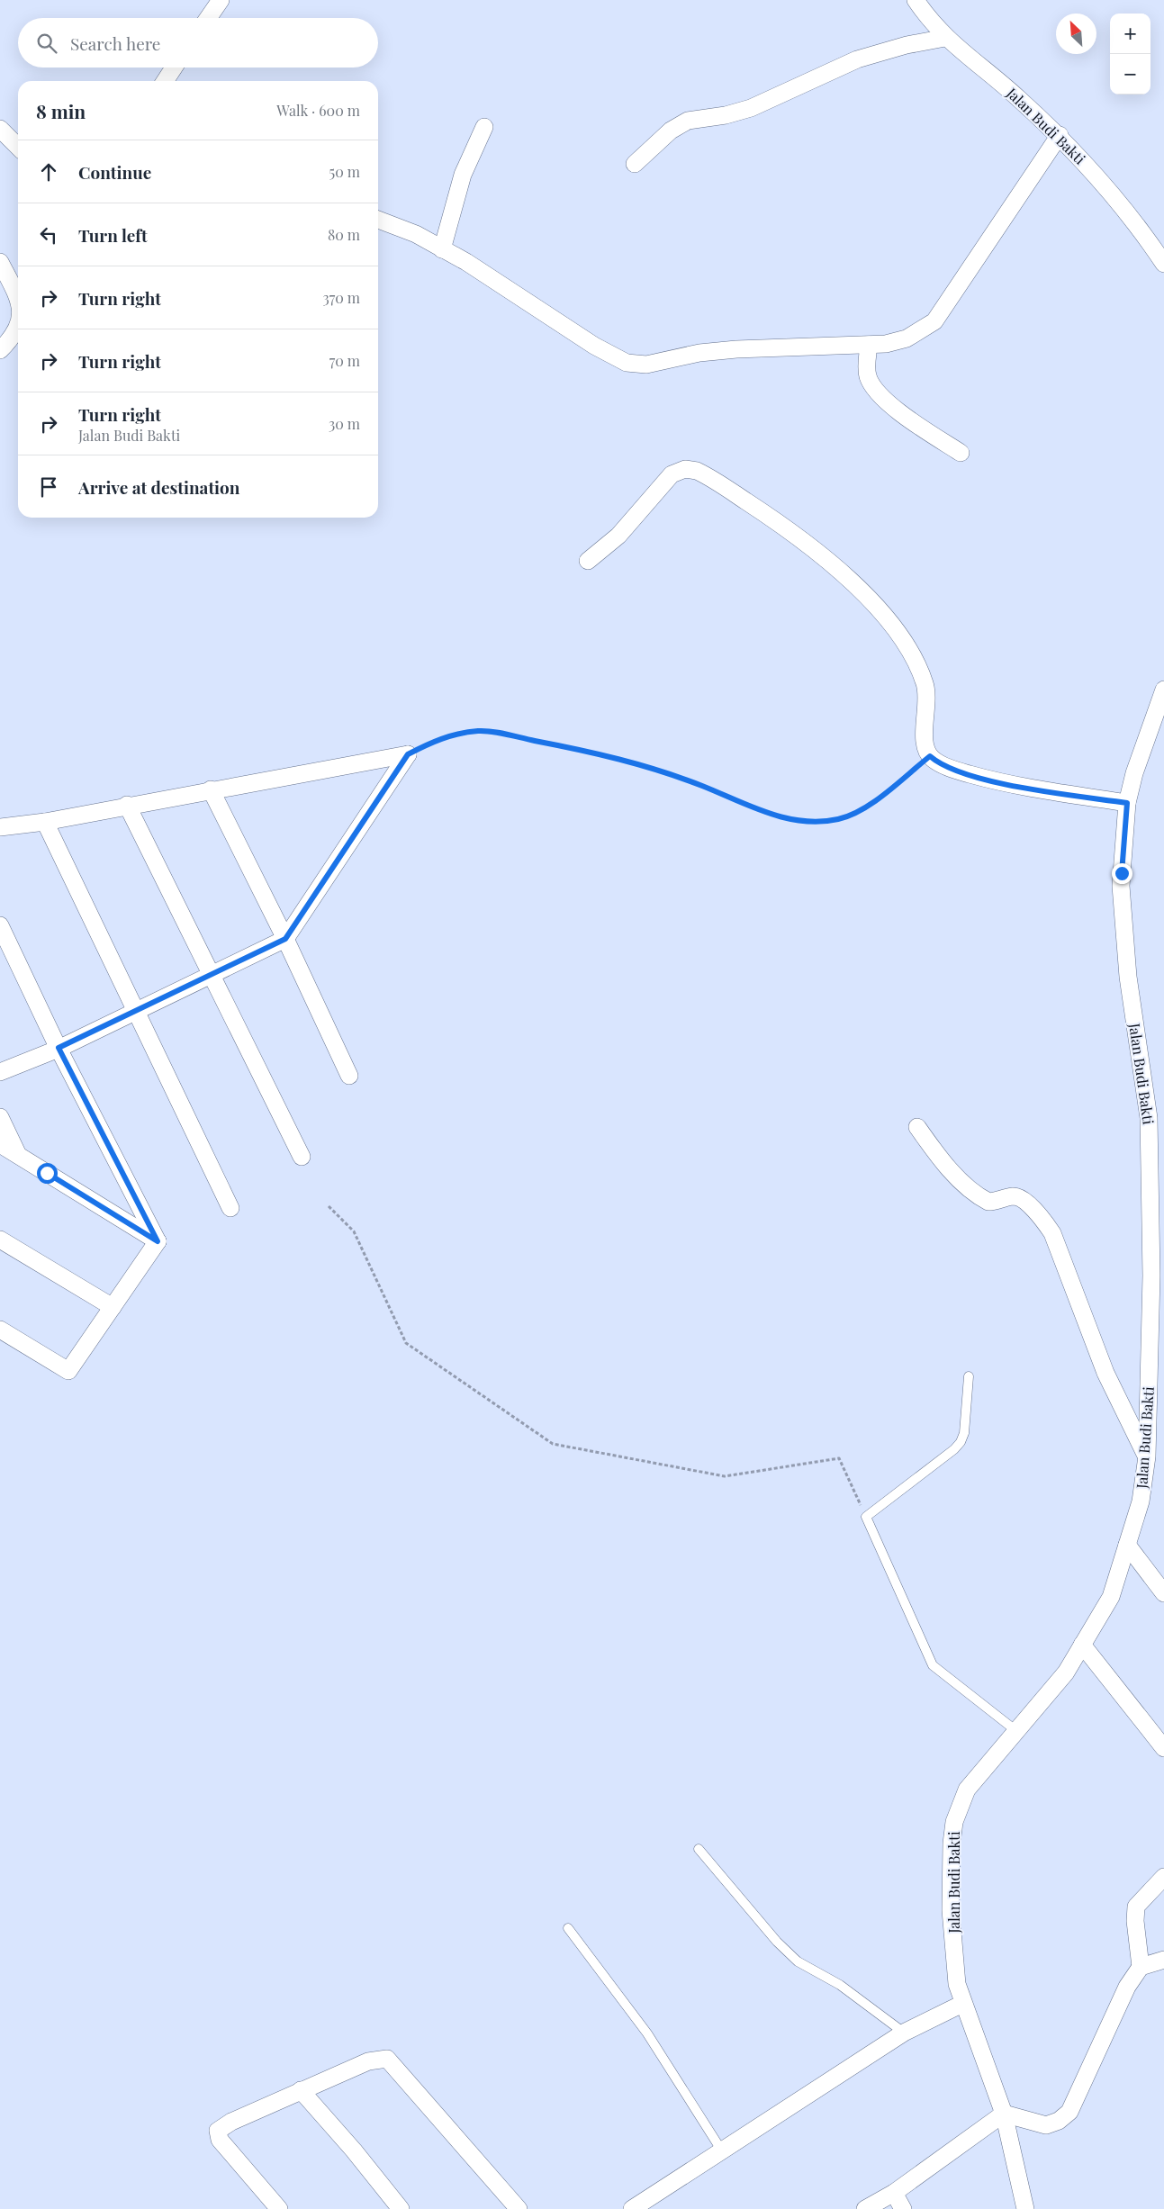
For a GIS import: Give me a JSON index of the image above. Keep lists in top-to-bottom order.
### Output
{
  "streets": {
    "street": ["Jalan Budi Bakti"]
  },
  "north": "top left",
  "page": {
    "map_buttons": ["+", "−"],
    "search": "Search here",
    "heading": ["8 min", "Walk · 600 m"],
    "list": [
      ["Continue", "50 m"],
      ["Turn left", "80 m"],
      ["Turn right", "370 m"],
      ["Turn right", "70 m"],
      ["Turn right", "Jalan Budi Bakti", "30 m"],
      "Arrive at destination"
    ]
  }
}
